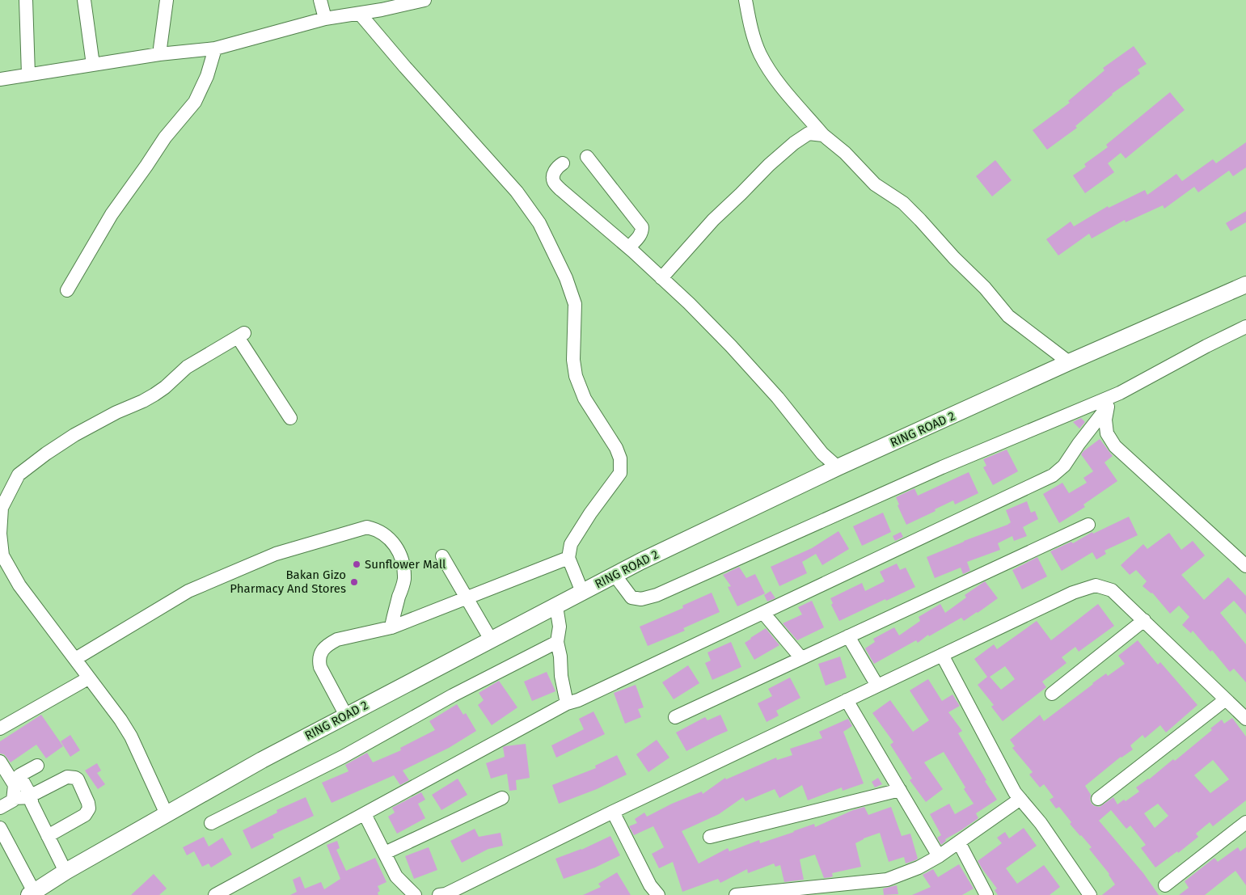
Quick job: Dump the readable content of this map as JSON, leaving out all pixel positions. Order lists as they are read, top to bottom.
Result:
{
  "streets": {
    "main road": ["RING ROAD 2"]
  },
  "places": ["Sunflower Mall", "Bakan Gizo Pharmacy And Stores"]
}
